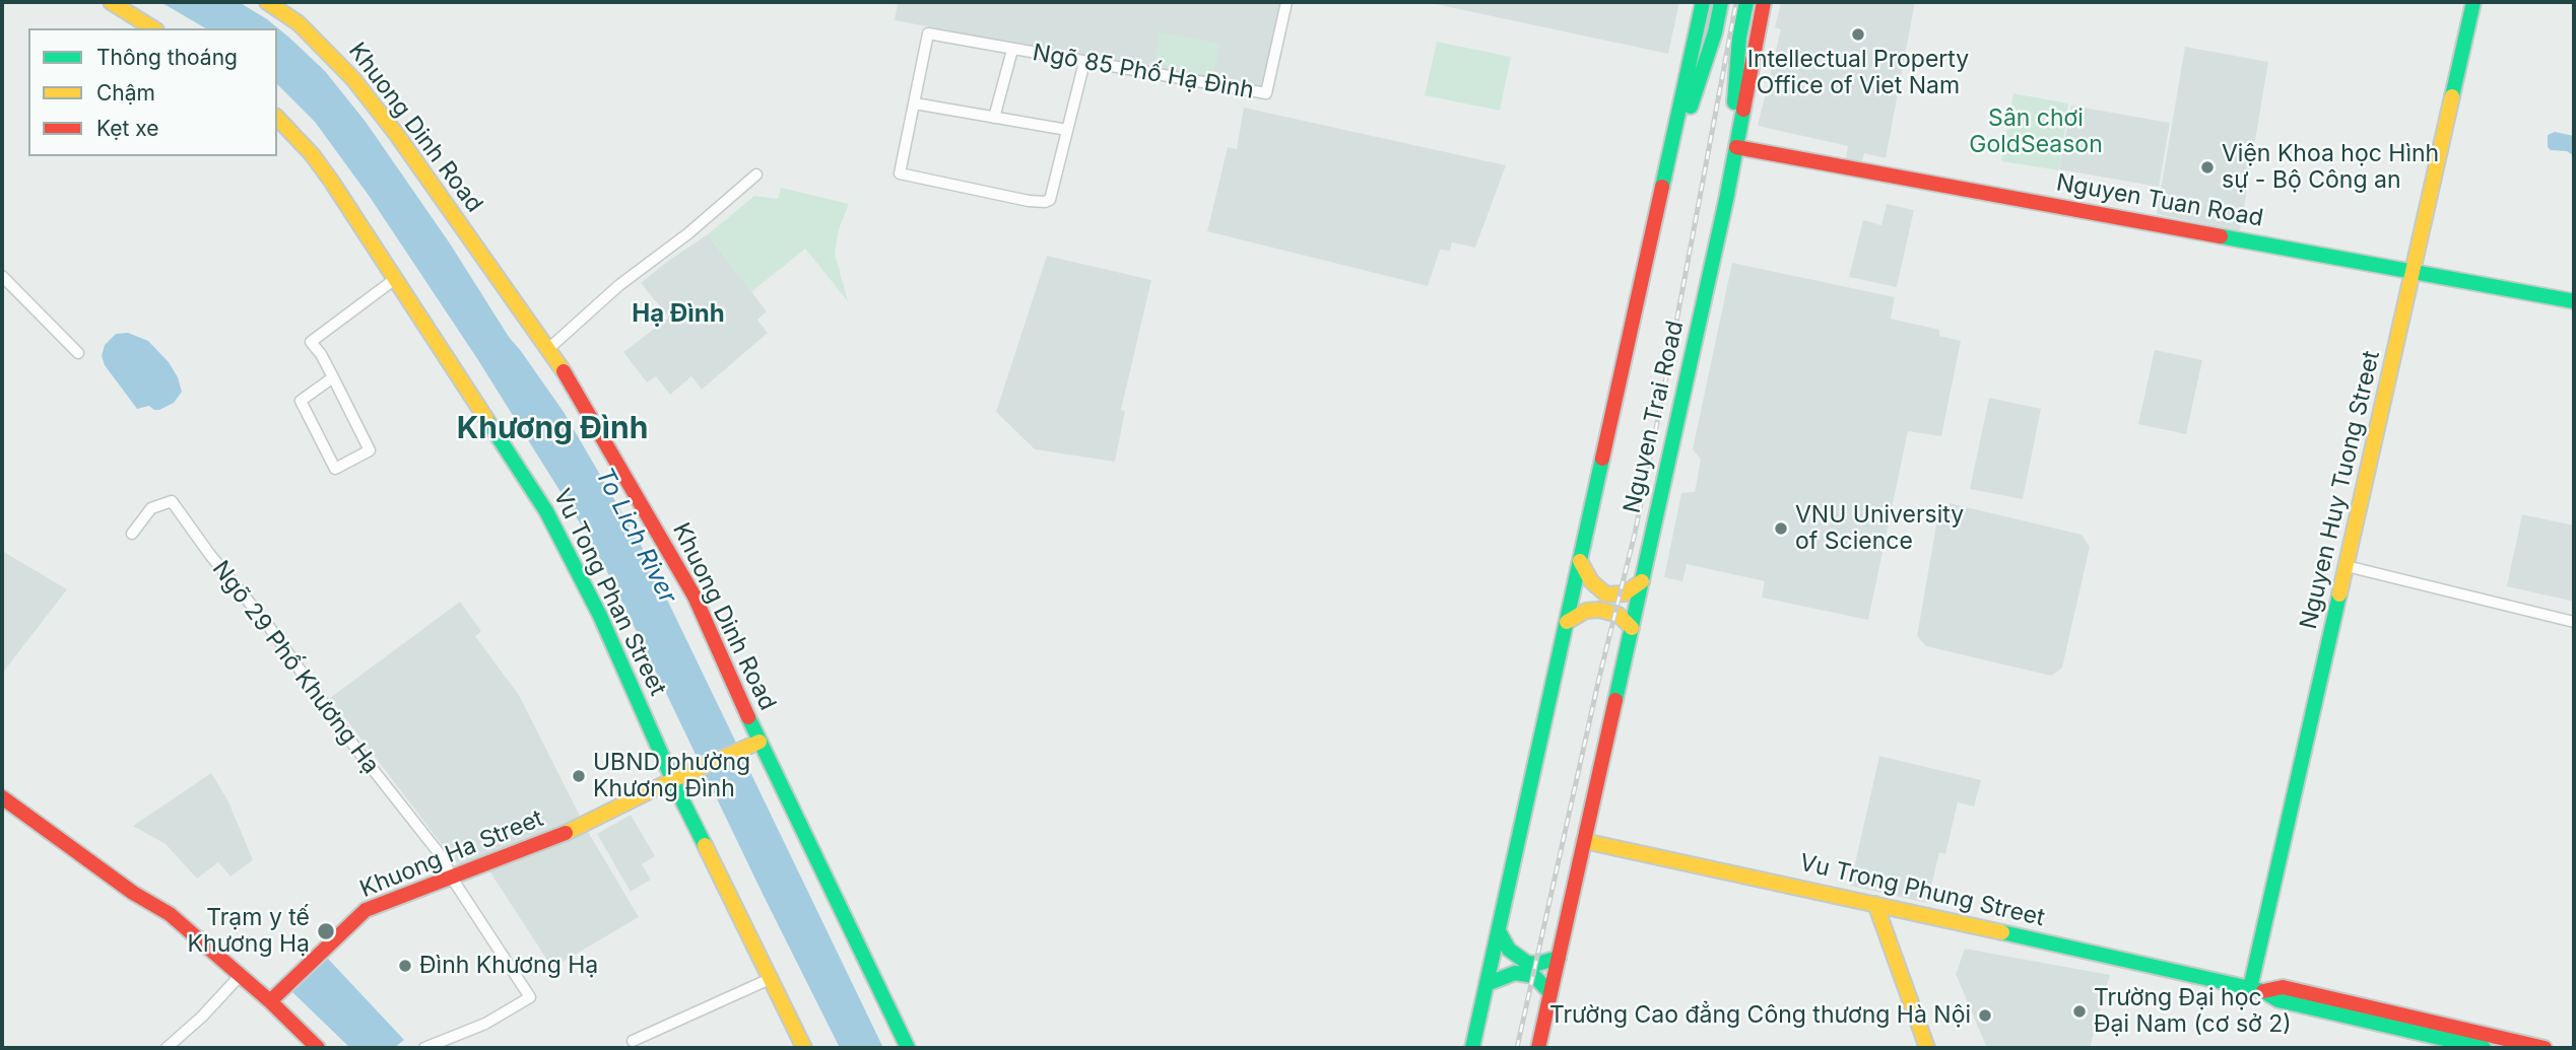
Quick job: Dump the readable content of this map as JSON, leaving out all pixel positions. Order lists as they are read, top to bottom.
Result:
{
  "streets": {
    "main road": [
      "Khuong Dinh Road",
      "Nguyen Tuan Road",
      "Nguyen Trai Road",
      "Nguyen Huy Tuong Street",
      "Vu Tong Phan Street",
      "Khuong Ha Street",
      "Vu Trong Phung Street"
    ],
    "street": ["Ngõ 85 Phố Hạ Đình", "Ngõ 29 Phố Khương Hạ"]
  },
  "crossings": [
    ["Khuong Dinh Road", "Khuong Ha Street"],
    ["Nguyen Tuan Road", "Nguyen Trai Road"],
    ["Nguyen Tuan Road", "Nguyen Huy Tuong Street"],
    ["Nguyen Trai Road", "Vu Trong Phung Street"],
    ["Nguyen Huy Tuong Street", "Vu Trong Phung Street"],
    ["Vu Tong Phan Street", "Khuong Ha Street"],
    ["Ngõ 29 Phố Khương Hạ", "Khuong Ha Street"]
  ],
  "districts": ["Hạ Đình", "Khương Đình"],
  "water": ["To Lich River"],
  "parks": ["Sân chơi GoldSeason"],
  "places": [
    "Intellectual Property Office of Viet Nam",
    "Viện Khoa học Hình sự - Bộ Công an",
    "VNU University of Science",
    "UBND phường Khương Đình",
    "Trạm y tế Khương Hạ",
    "Đình Khương Hạ",
    "Trường Đại học Đại Nam (cơ sở 2)",
    "Trường Cao đẳng Công thương Hà Nội"
  ],
  "legend": ["Thông thoáng", "Chậm", "Kẹt xe"]
}
